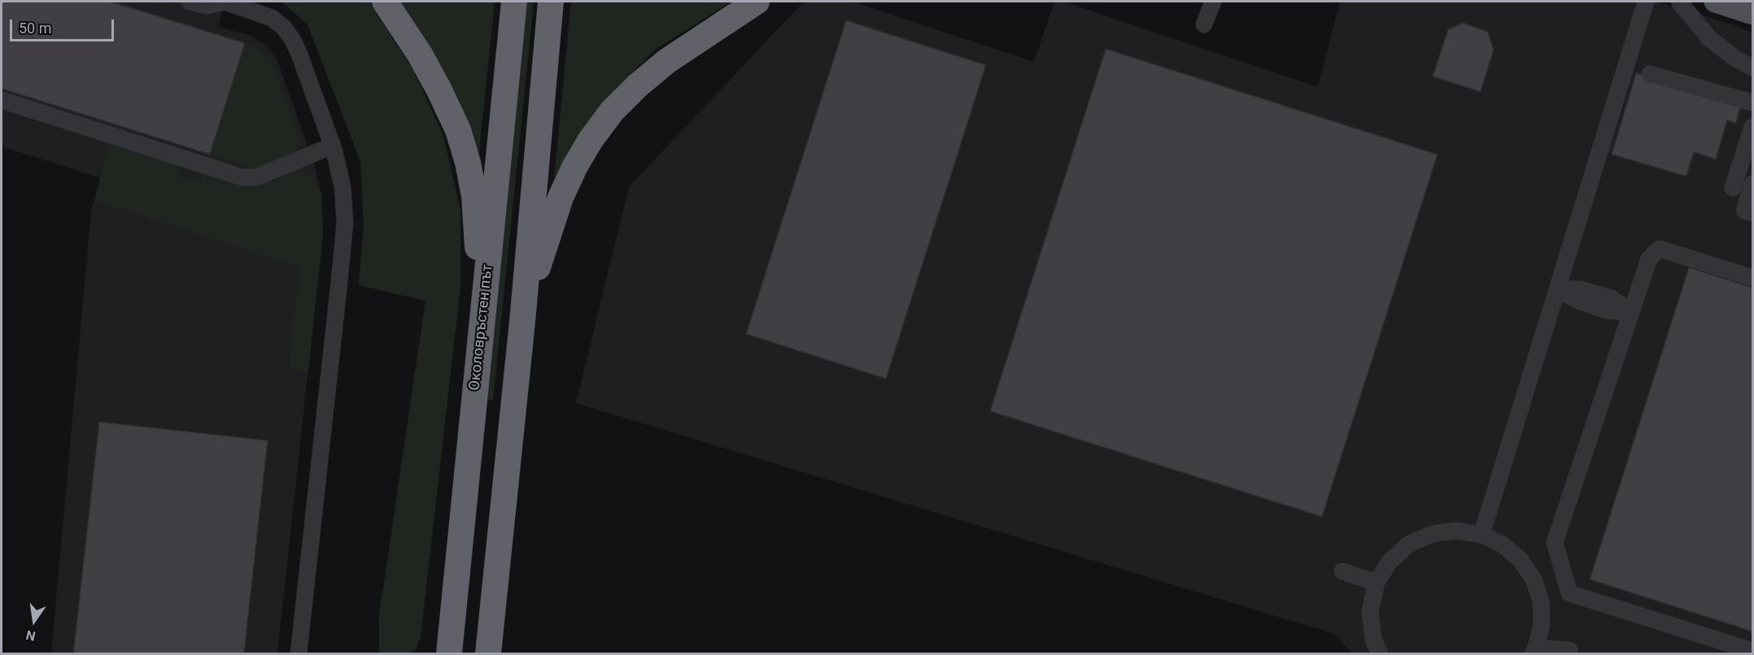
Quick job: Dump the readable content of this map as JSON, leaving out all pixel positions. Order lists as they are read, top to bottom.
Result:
{
  "streets": {
    "highway": ["Околовръстен път"]
  },
  "scale_bar": "50 m",
  "north": "bottom"
}
